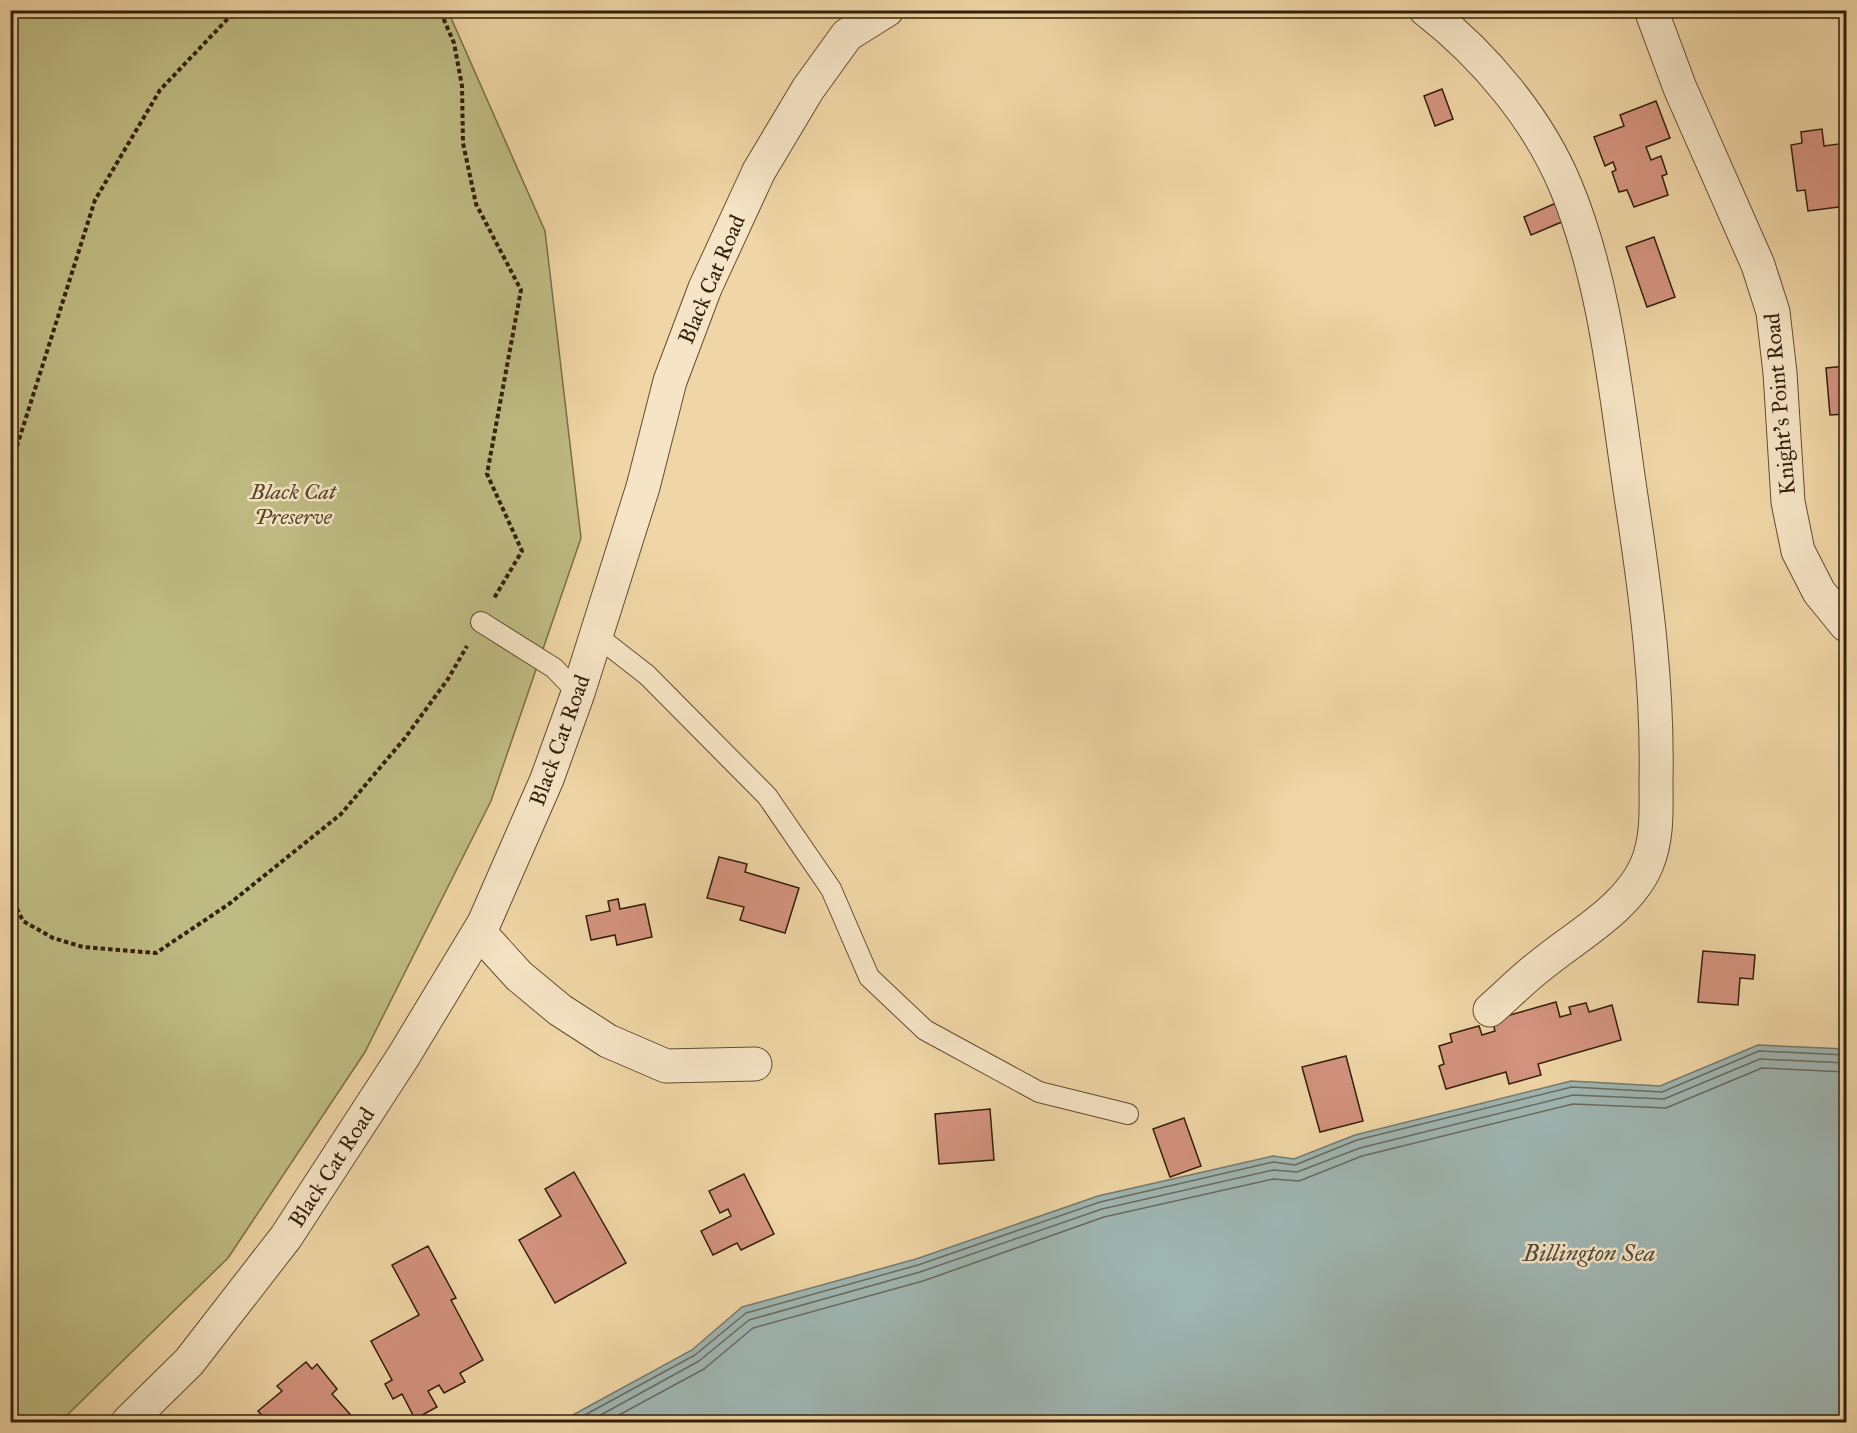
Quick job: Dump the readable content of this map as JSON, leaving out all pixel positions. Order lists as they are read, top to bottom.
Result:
{
  "streets": {
    "street": ["Black Cat Road", "Knight's Point Road"]
  },
  "water": ["Billington Sea"],
  "parks": ["Black Cat Preserve"]
}
